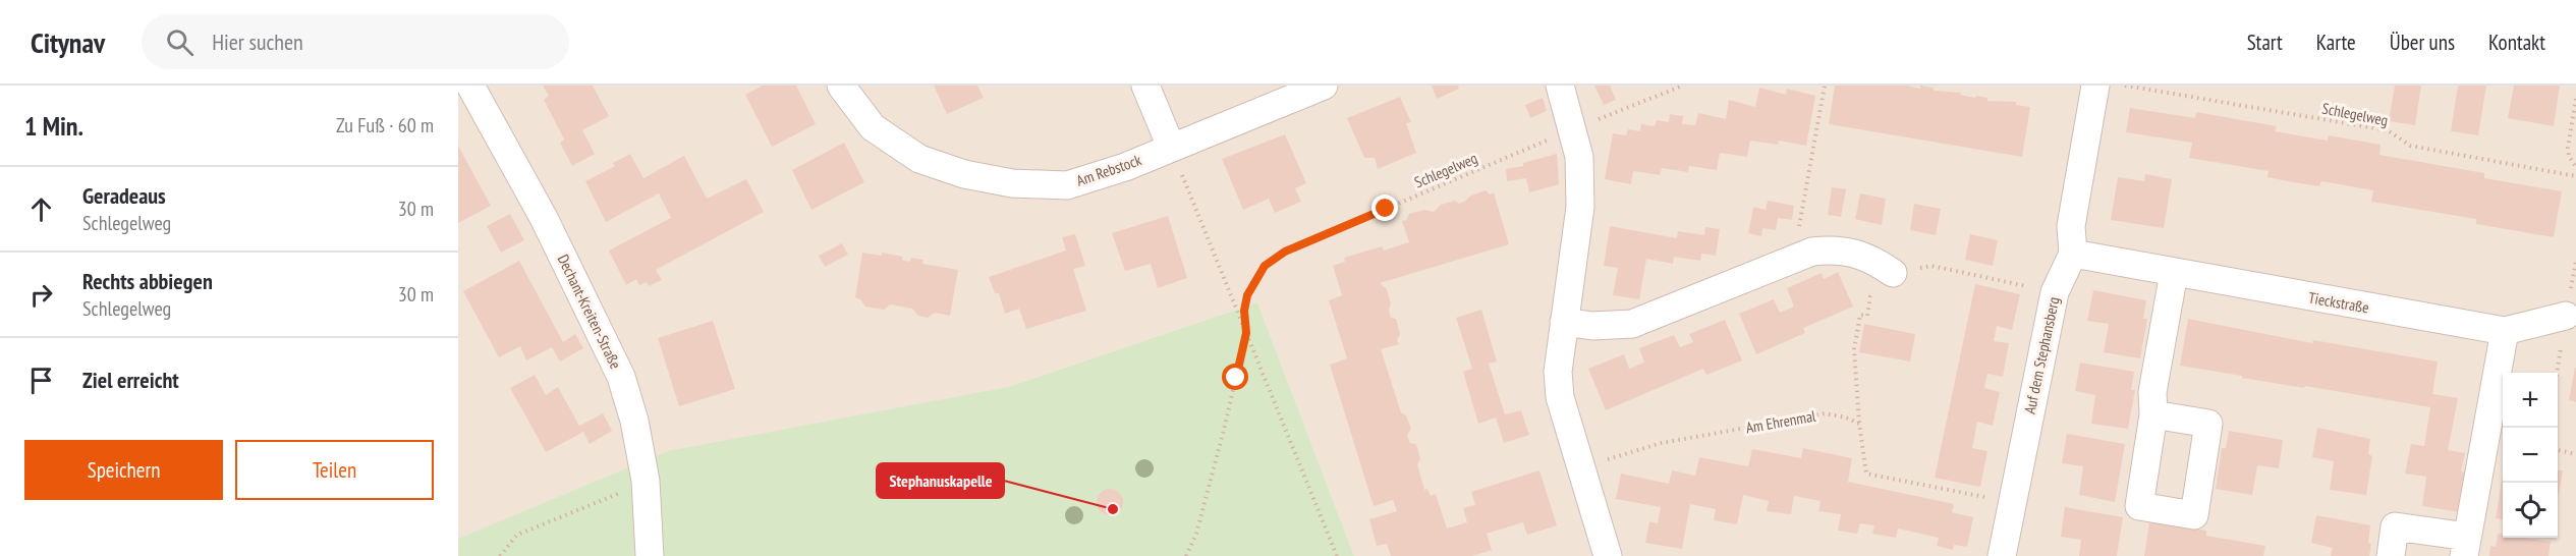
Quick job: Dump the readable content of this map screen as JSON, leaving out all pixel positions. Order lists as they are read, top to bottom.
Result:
{
  "streets": {
    "street": [
      "Am Rebstock",
      "Tieckstraße",
      "Dechant-Kreiten-Straße",
      "Auf dem Stephansberg"
    ],
    "path": ["Schlegelweg", "Am Ehrenmal"]
  },
  "crossings": [
    ["Tieckstraße", "Auf dem Stephansberg"]
  ],
  "places": ["Stephanuskapelle"],
  "page": {
    "header": "Citynav",
    "search": "Hier suchen",
    "nav": [
      "Start",
      "Karte",
      "Über uns",
      "Kontakt"
    ],
    "heading": ["1 Min.", "Zu Fuß · 60 m"],
    "list": [
      ["Geradeaus", "Schlegelweg", "30 m"],
      ["Rechts abbiegen", "Schlegelweg", "30 m"],
      "Ziel erreicht"
    ],
    "map_buttons": ["+", "−"],
    "buttons": ["Speichern", "Teilen"]
  }
}
